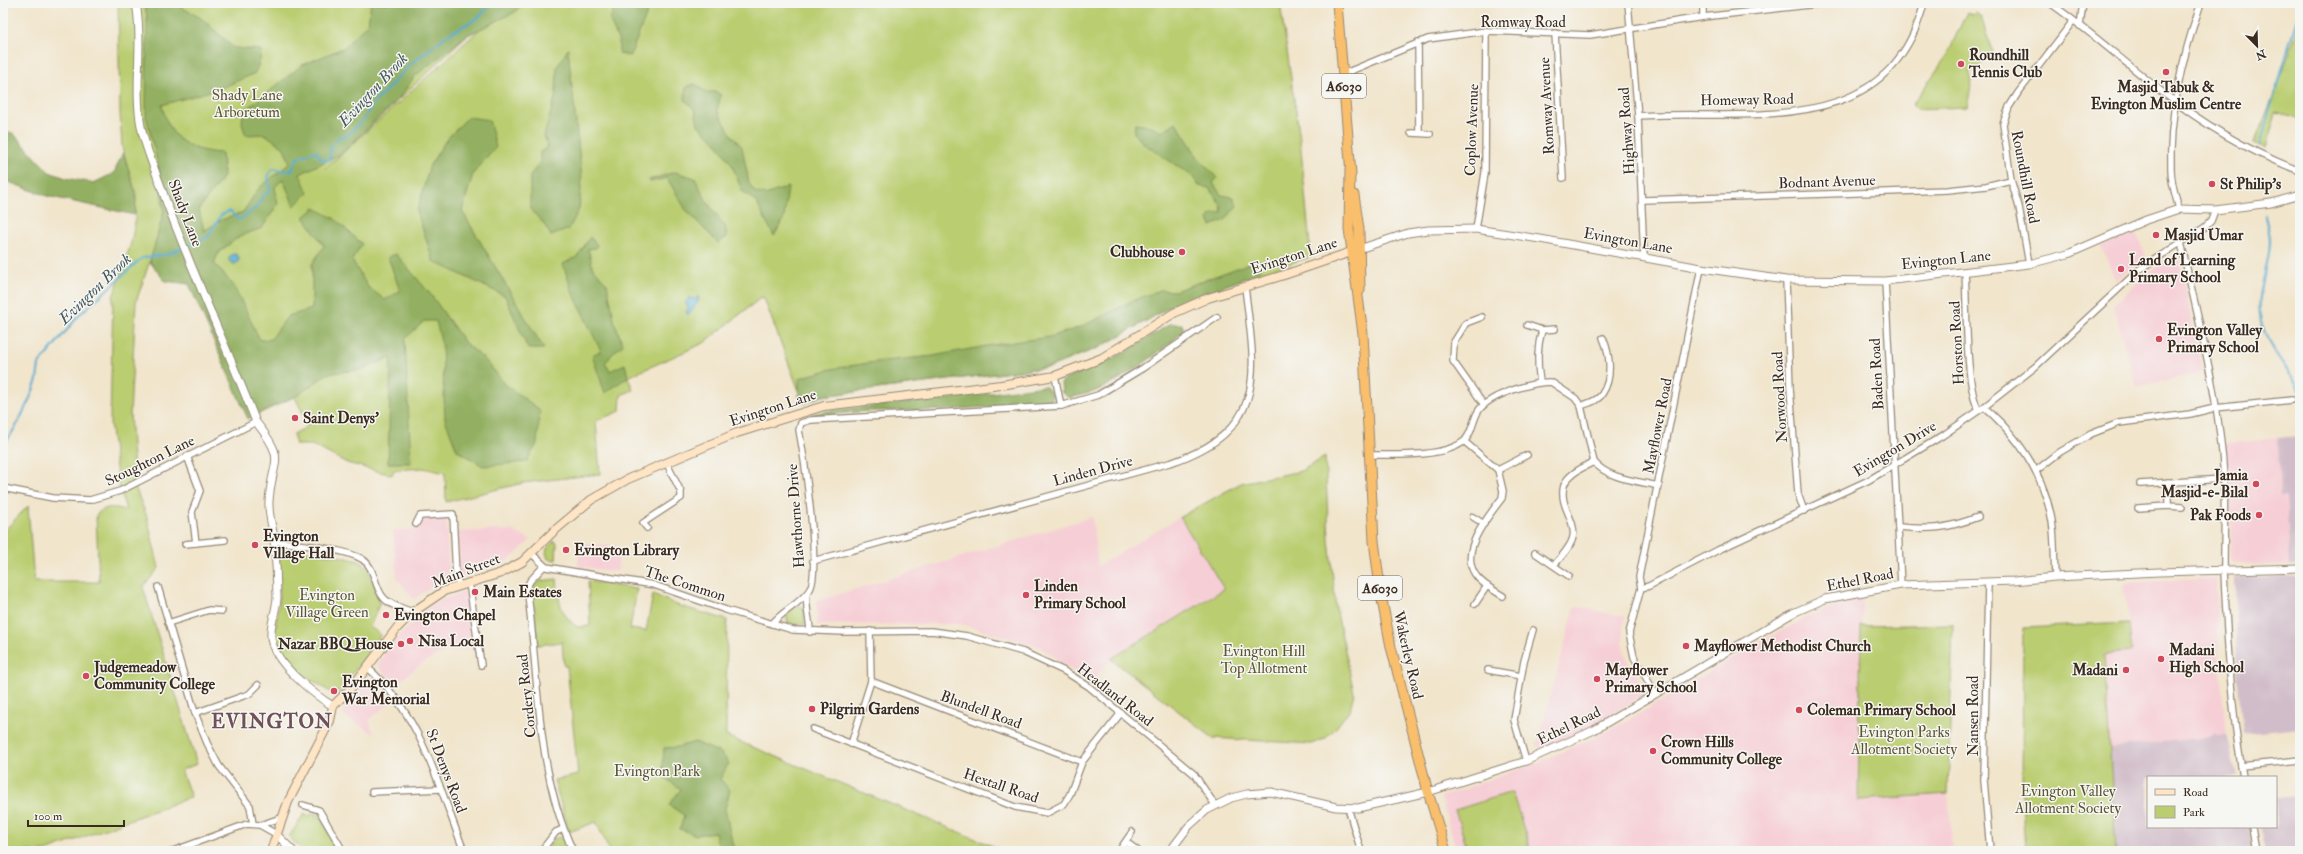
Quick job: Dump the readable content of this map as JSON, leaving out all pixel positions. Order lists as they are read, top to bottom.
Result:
{
  "streets": {
    "highway": ["A6030", "Wakerley Road"],
    "main road": ["Evington Lane", "Main Street"],
    "street": [
      "Romway Road",
      "Homeway Road",
      "Romway Avenue",
      "Coplow Avenue",
      "Highway Road",
      "Roundhill Road",
      "Bodnant Avenue",
      "Shady Lane",
      "Horston Road",
      "Baden Road",
      "Norwood Road",
      "Mayflower Road",
      "Evington Drive",
      "Stoughton Lane",
      "Linden Drive",
      "Hawthorne Drive",
      "Ethel Road",
      "The Common",
      "Headland Road",
      "Cordery Road",
      "Blundell Road",
      "Nansen Road",
      "St Denys Road",
      "Hextall Road"
    ]
  },
  "crossings": [
    ["Romway Road", "A6030"],
    ["Romway Road", "Romway Avenue"],
    ["Romway Road", "Coplow Avenue"],
    ["Romway Road", "Highway Road"],
    ["A6030", "Evington Lane"],
    ["A6030", "Wakerley Road"],
    ["Homeway Road", "Highway Road"],
    ["Coplow Avenue", "Evington Lane"],
    ["Highway Road", "Bodnant Avenue"],
    ["Highway Road", "Evington Lane"],
    ["Roundhill Road", "Bodnant Avenue"],
    ["Roundhill Road", "Evington Lane"],
    ["Shady Lane", "Stoughton Lane"],
    ["Shady Lane", "Main Street"],
    ["Evington Lane", "Horston Road"],
    ["Evington Lane", "Baden Road"],
    ["Evington Lane", "Norwood Road"],
    ["Evington Lane", "Mayflower Road"],
    ["Evington Lane", "Evington Drive"],
    ["Evington Lane", "Linden Drive"],
    ["Evington Lane", "Hawthorne Drive"],
    ["Evington Lane", "Main Street"],
    ["Evington Lane", "Wakerley Road"],
    ["Horston Road", "Evington Drive"],
    ["Baden Road", "Evington Drive"],
    ["Baden Road", "Ethel Road"],
    ["Norwood Road", "Evington Drive"],
    ["Mayflower Road", "Evington Drive"],
    ["Linden Drive", "Hawthorne Drive"],
    ["Hawthorne Drive", "The Common"],
    ["Hawthorne Drive", "Headland Road"],
    ["Main Street", "St Denys Road"],
    ["Ethel Road", "Wakerley Road"],
    ["Ethel Road", "Headland Road"],
    ["Ethel Road", "Nansen Road"],
    ["The Common", "Headland Road"],
    ["The Common", "Cordery Road"],
    ["Headland Road", "Hextall Road"],
    ["Blundell Road", "Hextall Road"]
  ],
  "districts": ["EVINGTON"],
  "water": ["Evington Brook"],
  "parks": [
    "Shady Lane Arboretum",
    "Evington Village Green",
    "Evington Hill Top Allotment",
    "Evington Parks Allotment Society",
    "Evington Park",
    "Evington Valley Allotment Society"
  ],
  "places": [
    "Roundhill Tennis Club",
    "Masjid Tabuk & Evington Muslim Centre",
    "St Philip's",
    "Masjid Umar",
    "Clubhouse",
    "Land of Learning Primary School",
    "Evington Valley Primary School",
    "Saint Denys'",
    "Jamia Masjid-e-Bilal",
    "Pak Foods",
    "Evington Village Hall",
    "Evington Library",
    "Main Estates",
    "Linden Primary School",
    "Evington Chapel",
    "Nisa Local",
    "Nazar BBQ House",
    "Mayflower Methodist Church",
    "Madani High School",
    "Madani",
    "Judgemeadow Community College",
    "Mayflower Primary School",
    "Evington War Memorial",
    "Pilgrim Gardens",
    "Coleman Primary School",
    "Crown Hills Community College"
  ],
  "legend": ["Road", "Park"],
  "scale_bar": "100 m",
  "north": "bottom right"
}
